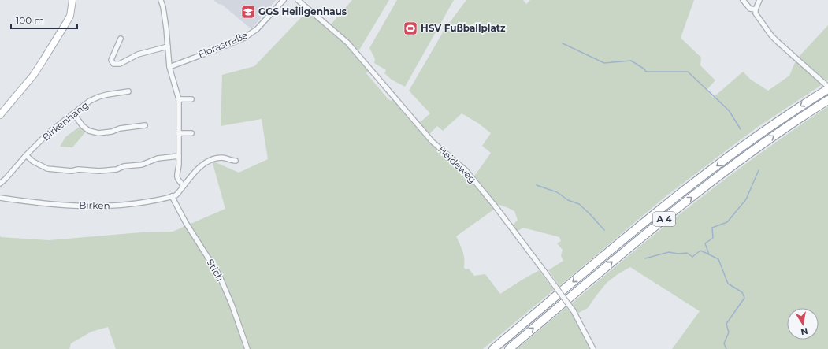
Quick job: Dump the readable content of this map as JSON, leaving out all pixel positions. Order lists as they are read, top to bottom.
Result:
{
  "streets": {
    "highway": ["A 4"],
    "street": [
      "Florastraße",
      "Birkenhang",
      "Heideweg",
      "Birken",
      "Stich"
    ]
  },
  "crossings": [
    ["Birken", "Stich"]
  ],
  "places": {
    "school or university": ["GGS Heiligenhaus"],
    "sports": ["HSV Fußballplatz"]
  },
  "scale_bar": "100 m",
  "north": "bottom"
}
